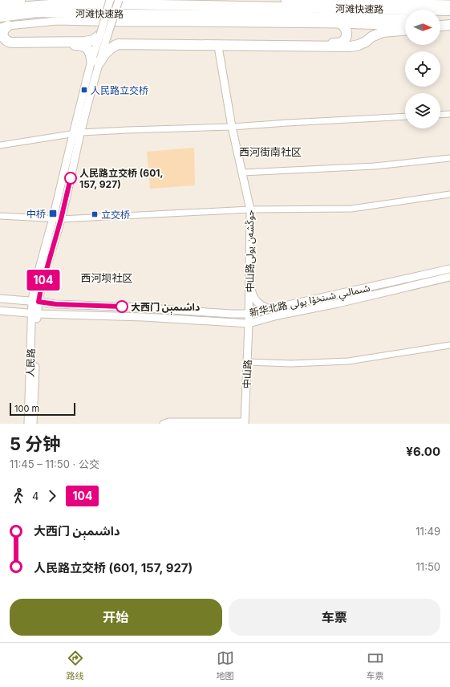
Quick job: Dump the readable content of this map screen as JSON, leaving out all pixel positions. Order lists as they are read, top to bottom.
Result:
{
  "streets": {
    "highway": ["河滩快速路"],
    "main road": [
      "中山路جوڭشەن يولى",
      "新华北路 شىمالىي شىنخۇا يولى",
      "人民路",
      "中山路"
    ]
  },
  "crossings": [
    ["中山路جوڭشەن يولى", "新华北路 شىمالىي شىنخۇا يولى"],
    ["中山路جوڭشەن يولى", "中山路"],
    ["新华北路 شىمالىي شىنخۇا يولى", "人民路"],
    ["新华北路 شىمالىي شىنخۇا يولى", "中山路"]
  ],
  "districts": ["西河街南社区", "西河坝社区"],
  "places": {
    "transit": ["人民路立交桥", "中桥", "立交桥"],
    "other": ["人民路立交桥 (601, 157, 927)", "大西门 داشىمېن"]
  },
  "lines": ["bus line 104"],
  "scale_bar": "100 m",
  "north": "right",
  "page": {
    "on_map": "104",
    "scale": "100 m",
    "heading": ["5 分钟", "11:45 – 11:50 · 公交", "¥6.00"],
    "legs": ["4", "104"],
    "list": [
      {
        "name": "大西门 داشىمېن",
        "value": "11:49"
      },
      {
        "name": "人民路立交桥 (601, 157, 927)",
        "value": "11:50"
      }
    ],
    "buttons": ["开始", "车票"],
    "tabs": ["路线", "地图", "车票"]
  }
}
